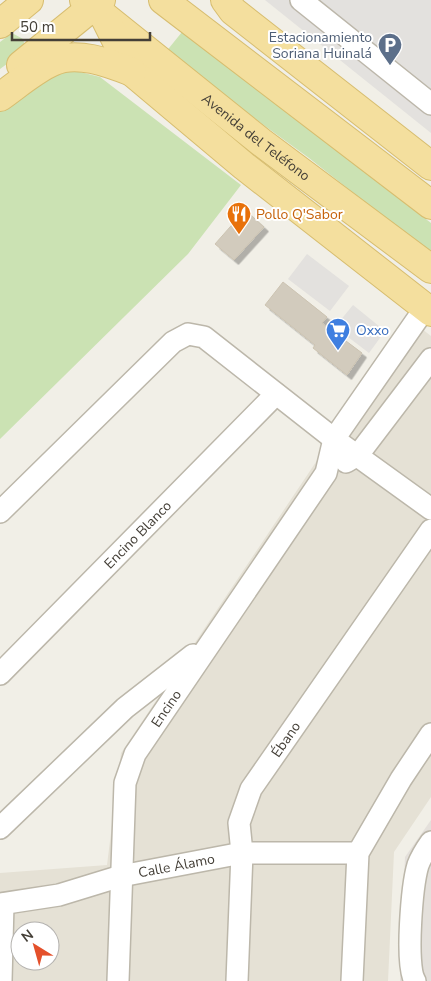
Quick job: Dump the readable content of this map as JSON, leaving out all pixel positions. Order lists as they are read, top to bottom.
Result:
{
  "streets": {
    "main road": ["Avenida del Teléfono"],
    "street": [
      "Encino Blanco",
      "Encino",
      "Ébano",
      "Calle Álamo"
    ]
  },
  "crossings": [
    ["Encino", "Calle Álamo"],
    ["Ébano", "Calle Álamo"]
  ],
  "places": {
    "parking": ["Estacionamiento Soriana Huinalá"],
    "restaurant": ["Pollo Q'Sabor"],
    "supermarket": ["Oxxo"]
  },
  "scale_bar": "50 m",
  "north": "top left"
}
